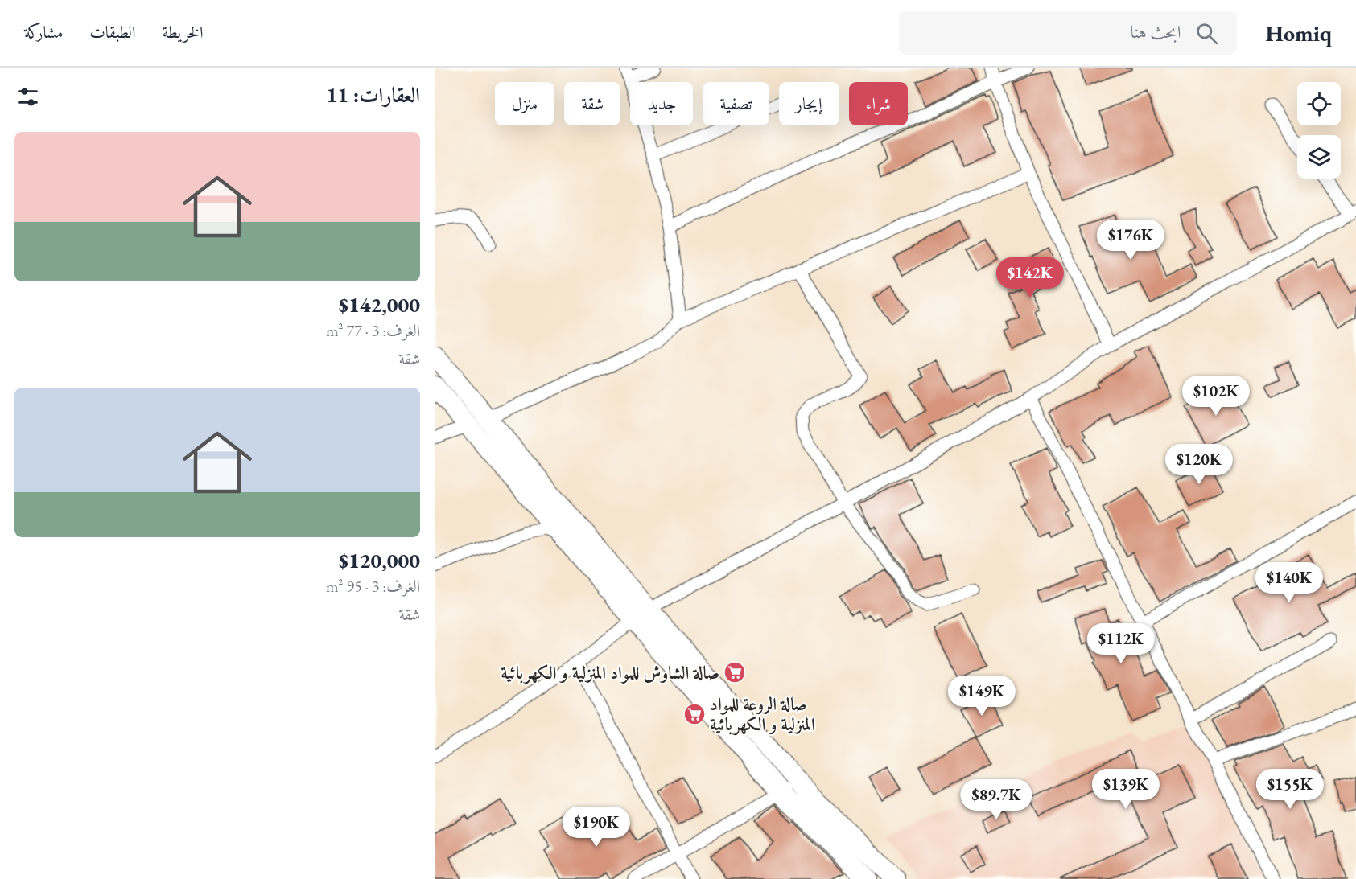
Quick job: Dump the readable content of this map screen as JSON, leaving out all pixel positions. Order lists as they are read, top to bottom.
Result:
{
  "places": {
    "supermarket": ["صالة الشاوش للمواد المنزلية و الكهربائية", "صالة الروعة للمواد المنزلية و الكهربائية"]
  },
  "page": {
    "header": "Homiq",
    "search": "ابحث هنا",
    "nav": ["الخريطة", "الطبقات", "مشاركة"],
    "heading": "العقارات: 11",
    "chip": [
      "شراء",
      "إيجار",
      "تصفية",
      "جديد",
      "شقة",
      "منزل"
    ],
    "list": [
      {
        "name": "$142,000",
        "note": "الغرف: 3 · 77 m² · شقة"
      },
      {
        "name": "$120,000",
        "note": "الغرف: 3 · 95 m² · شقة"
      }
    ],
    "price": [
      "$176K",
      "$142K",
      "$102K",
      "$120K",
      "$140K",
      "$112K",
      "$149K",
      "$139K",
      "$155K",
      "$89.7K",
      "$190K"
    ]
  }
}
